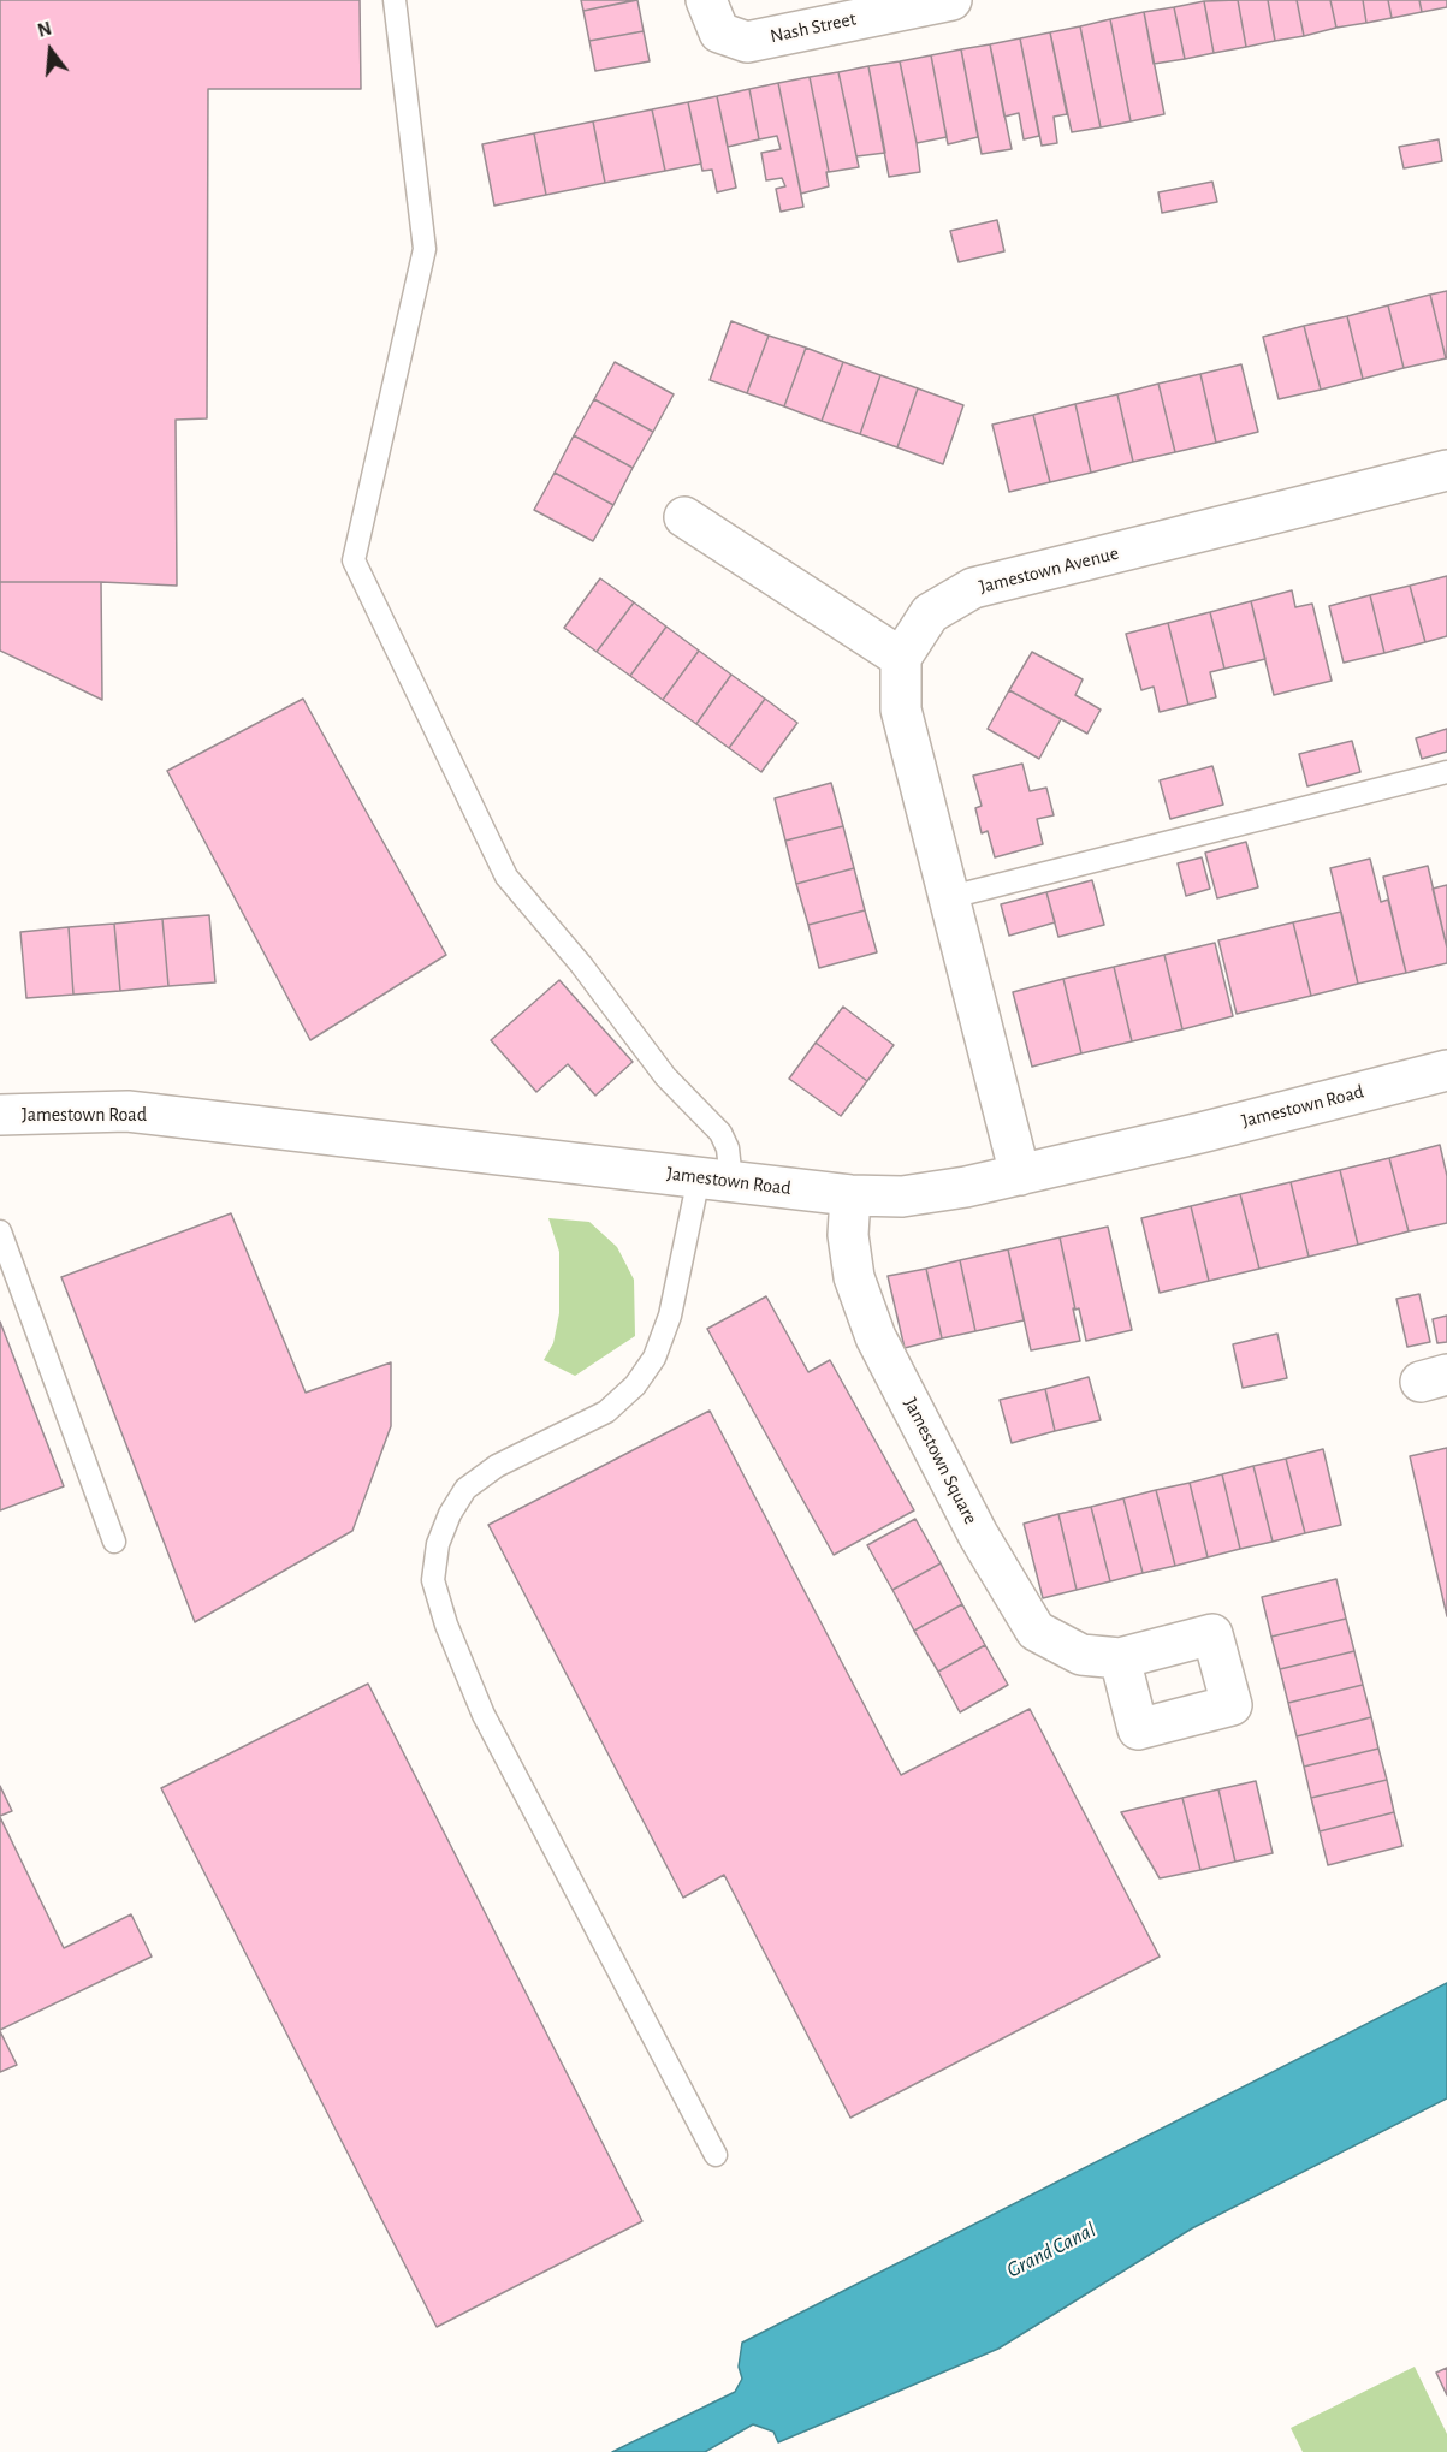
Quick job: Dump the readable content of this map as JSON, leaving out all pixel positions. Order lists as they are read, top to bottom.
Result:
{
  "streets": {
    "street": [
      "Nash Street",
      "Jamestown Avenue",
      "Jamestown Road",
      "Jamestown Square"
    ]
  },
  "crossings": [
    ["Jamestown Road", "Jamestown Square"]
  ],
  "water": ["Grand Canal"],
  "north": "top"
}
